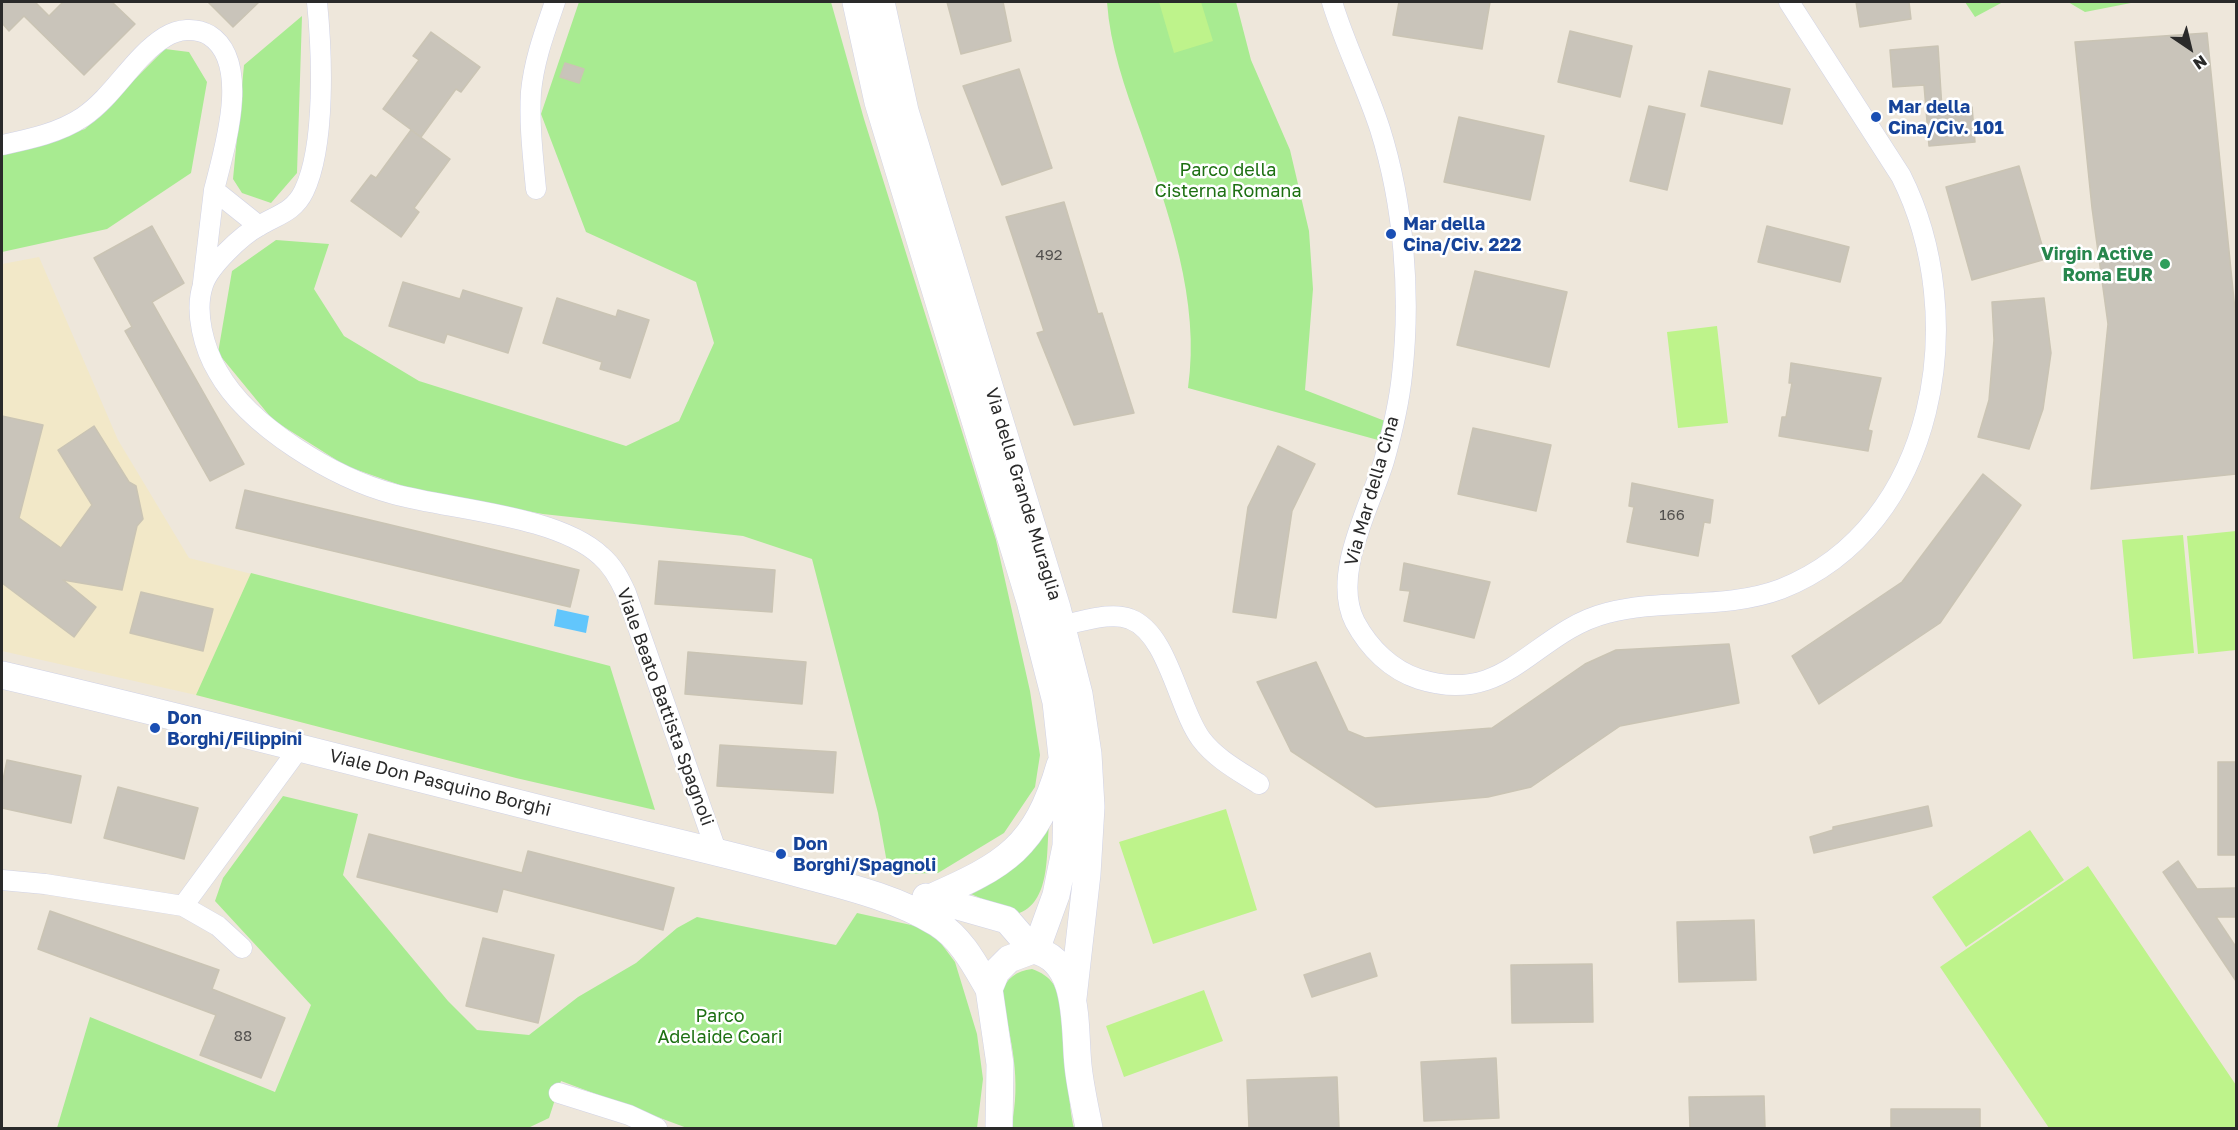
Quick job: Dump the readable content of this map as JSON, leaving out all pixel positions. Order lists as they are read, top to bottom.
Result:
{
  "streets": {
    "street": [
      "Via Mar della Cina",
      "Via della Grande Muraglia",
      "Viale Beato Battista Spagnoli",
      "Viale Don Pasquino Borghi"
    ]
  },
  "crossings": [
    ["Via della Grande Muraglia", "Viale Don Pasquino Borghi"],
    ["Viale Beato Battista Spagnoli", "Viale Don Pasquino Borghi"]
  ],
  "parks": ["Parco della Cisterna Romana", "Parco Adelaide Coari"],
  "places": [
    "Mar della Cina/Civ. 101",
    "Mar della Cina/Civ. 222",
    "Virgin Active Roma EUR",
    "Don Borghi/Filippini",
    "Don Borghi/Spagnoli"
  ],
  "house_numbers": ["492", "166", "88"],
  "north": "bottom right"
}
